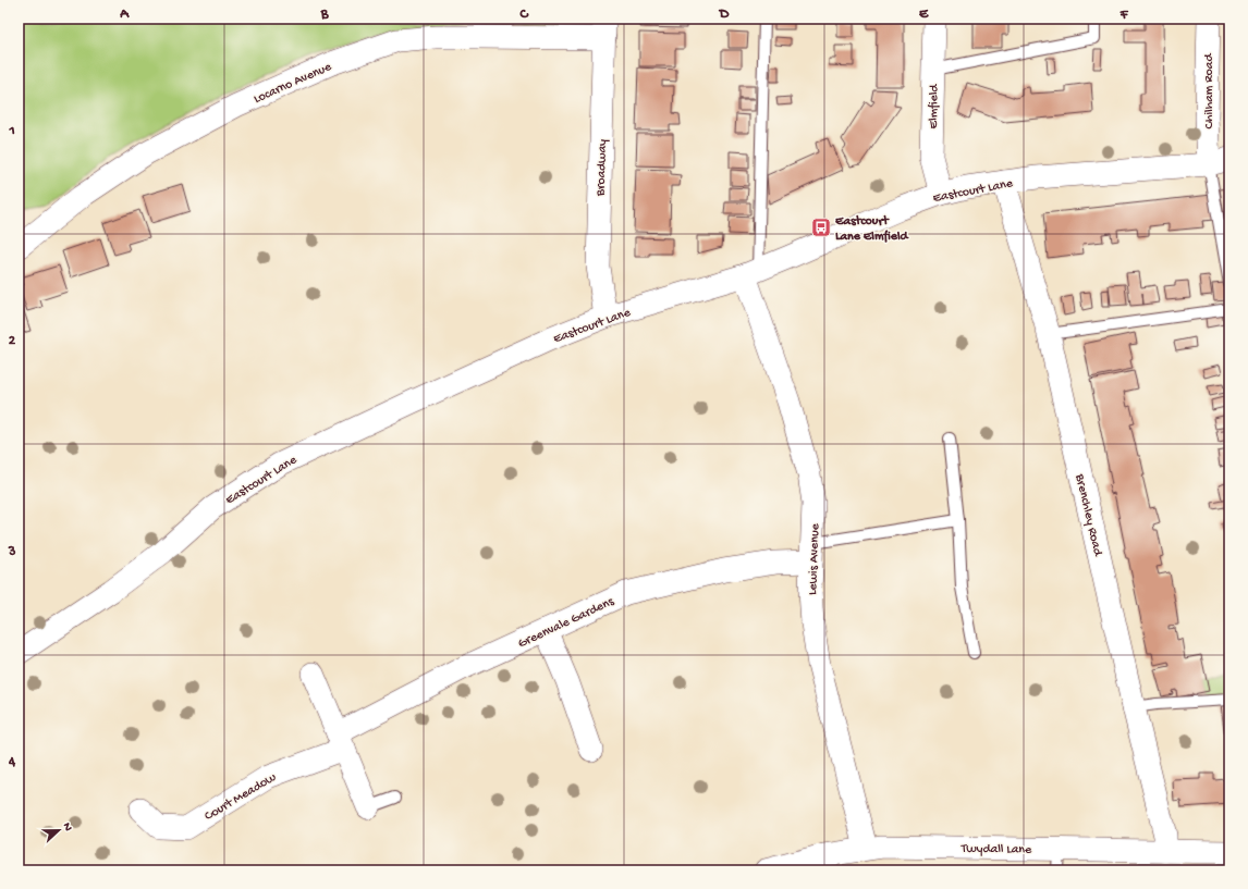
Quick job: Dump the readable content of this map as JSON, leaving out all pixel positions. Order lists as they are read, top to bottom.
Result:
{
  "streets": {
    "street": [
      "Locarno Avenue",
      "Chilham Road",
      "Elmfield",
      "Broadway",
      "Eastcourt Lane",
      "Brenchley Road",
      "Lewis Avenue",
      "Greenvale Gardens",
      "Court Meadow",
      "Twydall Lane"
    ]
  },
  "crossings": [
    ["Locarno Avenue", "Broadway"],
    ["Chilham Road", "Eastcourt Lane"],
    ["Elmfield", "Eastcourt Lane"],
    ["Broadway", "Eastcourt Lane"],
    ["Eastcourt Lane", "Brenchley Road"],
    ["Eastcourt Lane", "Lewis Avenue"],
    ["Brenchley Road", "Twydall Lane"],
    ["Lewis Avenue", "Greenvale Gardens"],
    ["Lewis Avenue", "Twydall Lane"],
    ["Greenvale Gardens", "Court Meadow"]
  ],
  "places": {
    "bus stop": ["Eastcourt Lane Elmfield"]
  },
  "north": "right",
  "grid": {
    "columns": [
      "A",
      "B",
      "C",
      "D",
      "E",
      "F"
    ],
    "rows": [
      "1",
      "2",
      "3",
      "4"
    ]
  }
}
